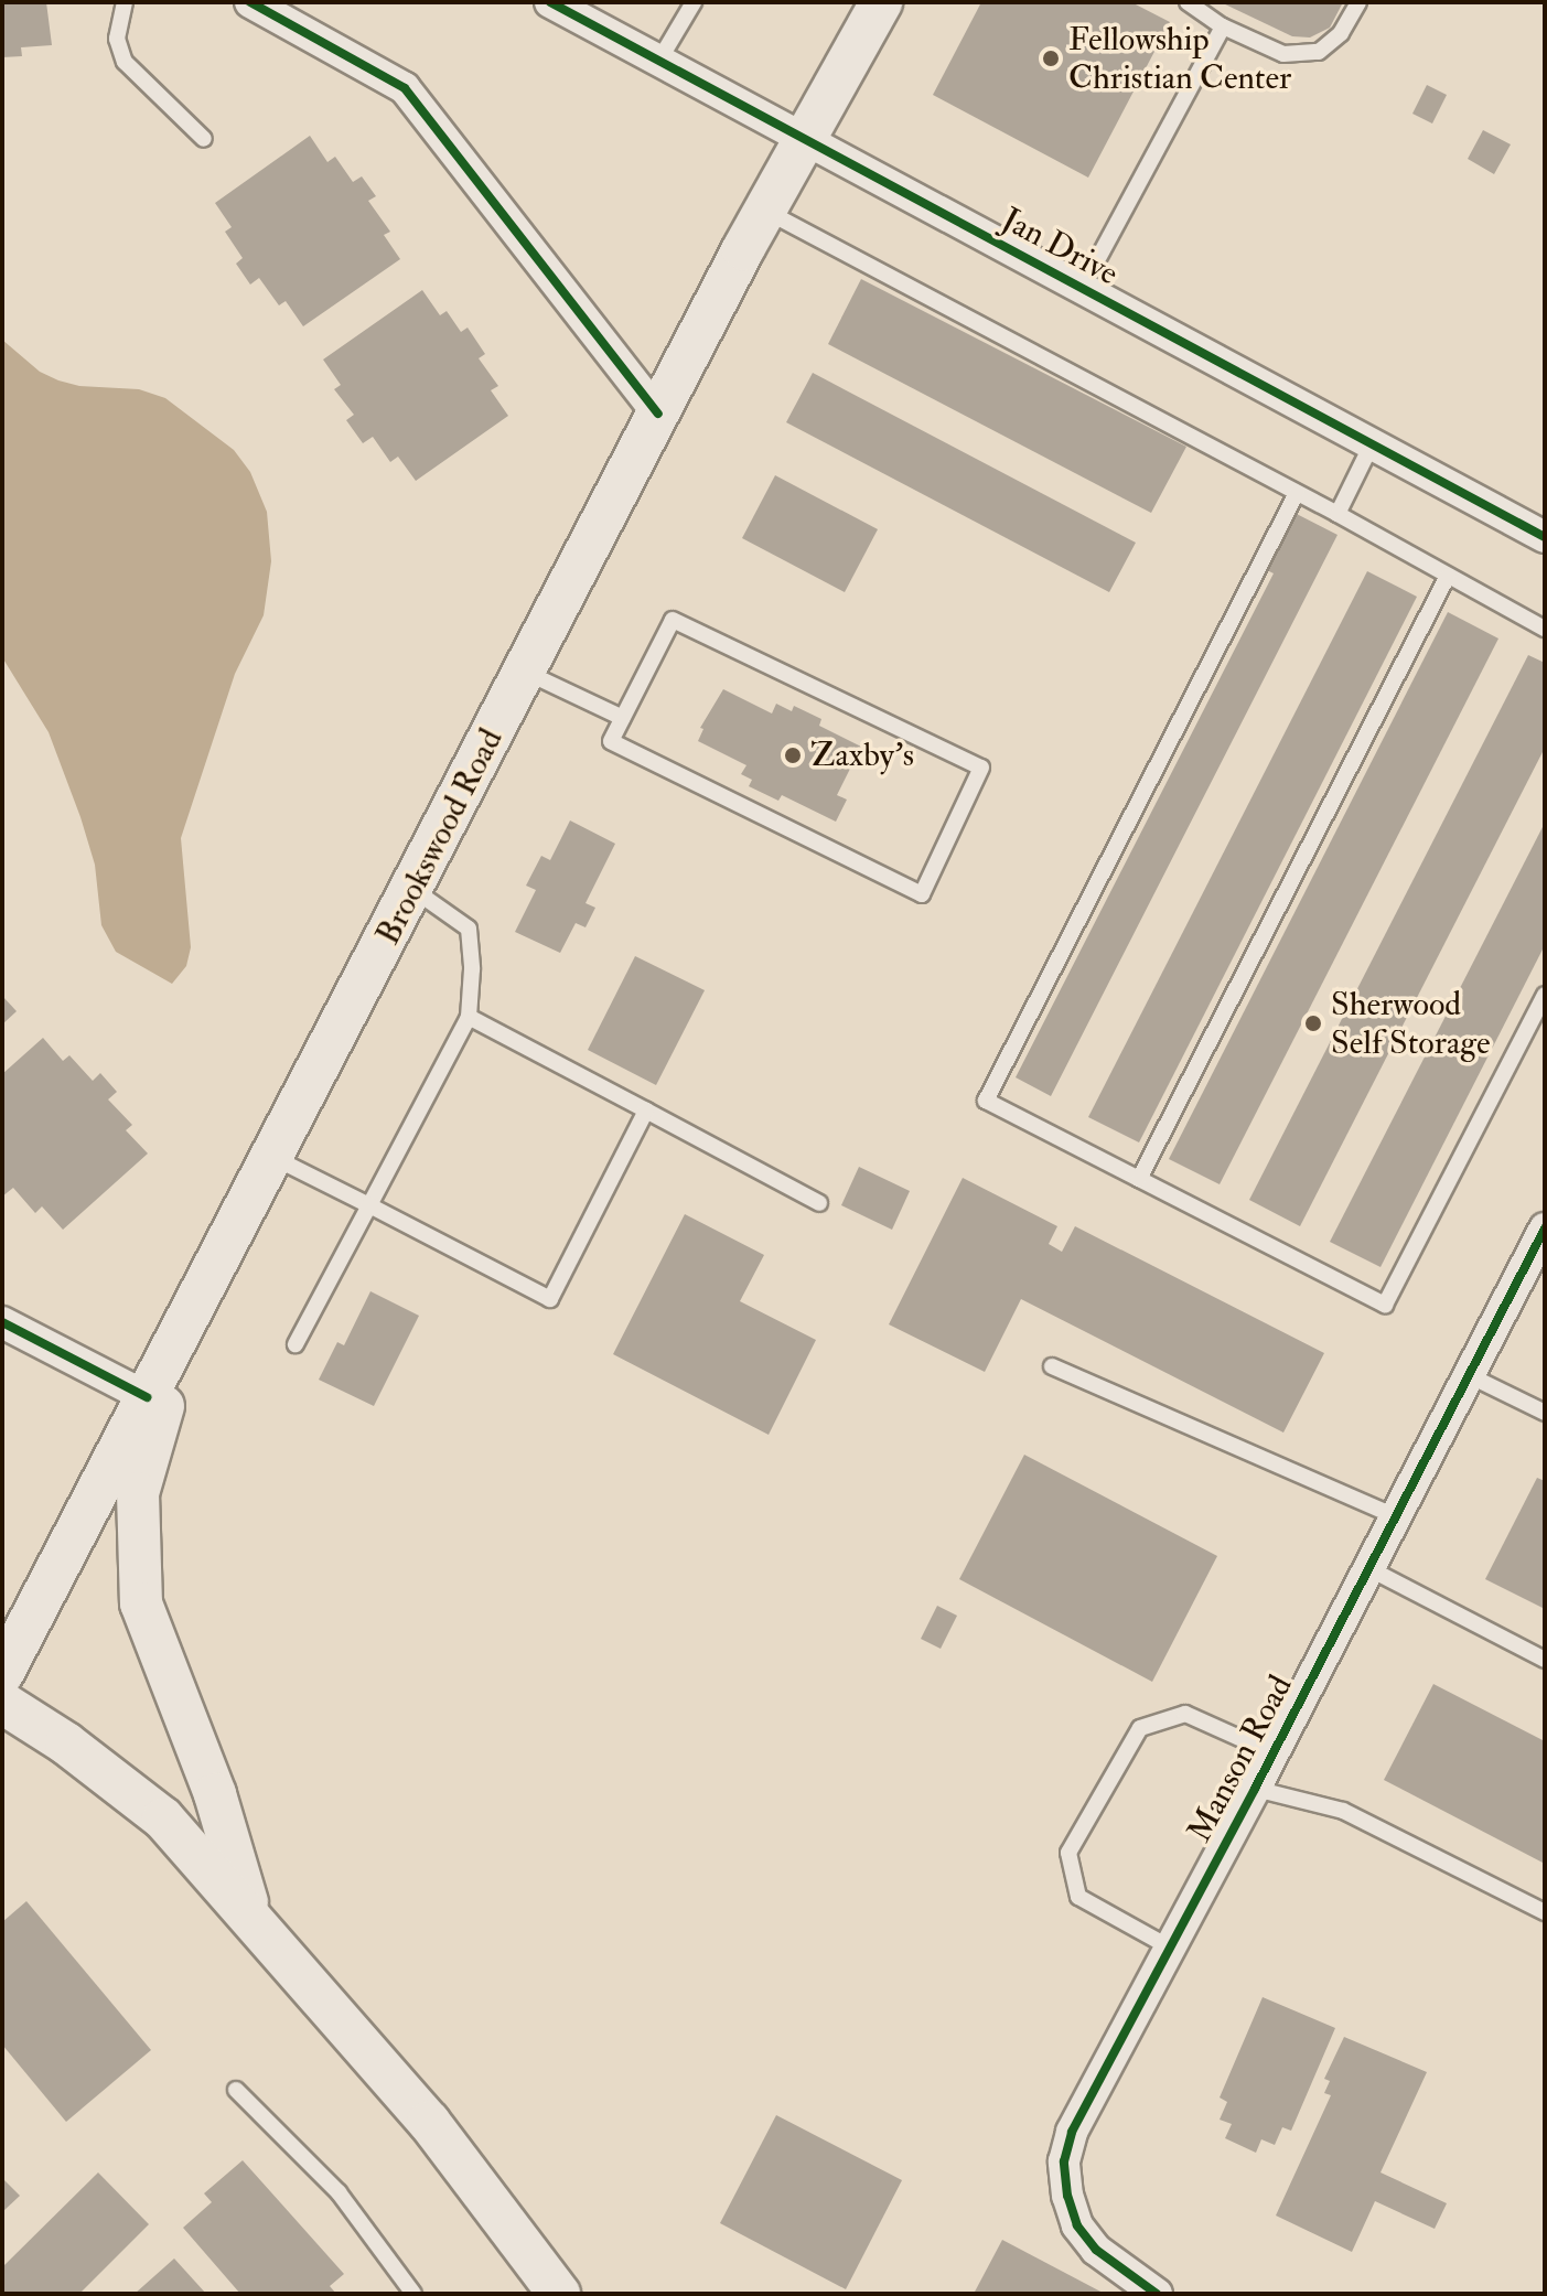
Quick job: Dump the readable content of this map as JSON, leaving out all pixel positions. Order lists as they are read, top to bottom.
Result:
{
  "streets": {
    "main road": ["Brookswood Road"],
    "street": ["Jan Drive", "Manson Road"]
  },
  "crossings": [
    ["Jan Drive", "Brookswood Road"]
  ],
  "places": ["Fellowship Christian Center", "Zaxby's", "Sherwood Self Storage"]
}
